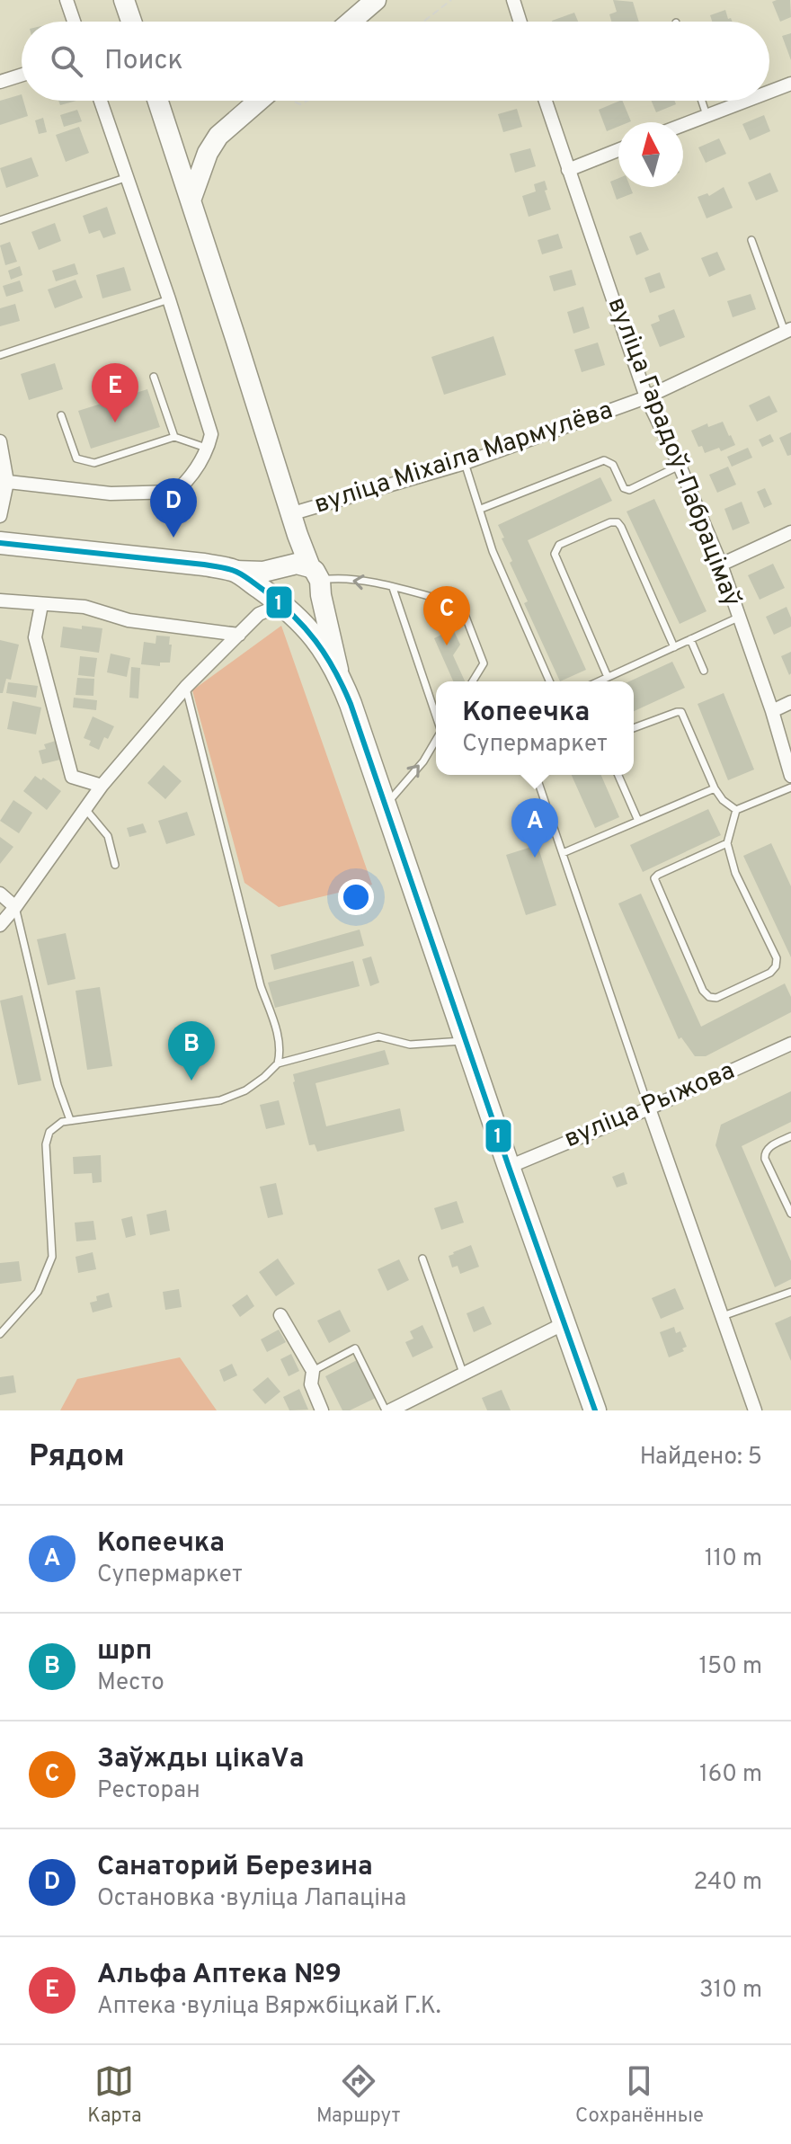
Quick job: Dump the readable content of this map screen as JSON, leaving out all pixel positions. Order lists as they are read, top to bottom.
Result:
{
  "streets": {
    "street": ["вуліца Гарадоў-Пабрацімаў", "вуліца Міхаіла Мармулёва", "вуліца Рыжова"]
  },
  "crossings": [
    ["вуліца Гарадоў-Пабрацімаў", "вуліца Міхаіла Мармулёва"]
  ],
  "lines": ["transit line 1"],
  "north": "top",
  "page": {
    "search": "Поиск",
    "pins": [
      "E",
      "D",
      "C",
      "A",
      "B"
    ],
    "popup": ["Копеечка", "Супермаркет"],
    "heading": ["Рядом", "Найдено: 5"],
    "list": [
      {
        "mark": "A",
        "name": "Копеечка",
        "note": "Супермаркет",
        "value": "110 m"
      },
      {
        "mark": "B",
        "name": "шрп",
        "note": "Место",
        "value": "150 m"
      },
      {
        "mark": "C",
        "name": "Заўжды цікаVа",
        "note": "Ресторан",
        "value": "160 m"
      },
      {
        "mark": "D",
        "name": "Санаторий Березина",
        "note": "Остановка · вуліца Лапаціна",
        "value": "240 m"
      },
      {
        "mark": "E",
        "name": "Альфа Аптека №9",
        "note": "Аптека · вуліца Вяржбіцкай Г.К.",
        "value": "310 m"
      }
    ],
    "nav": ["Карта", "Маршрут", "Сохранённые"]
  }
}
